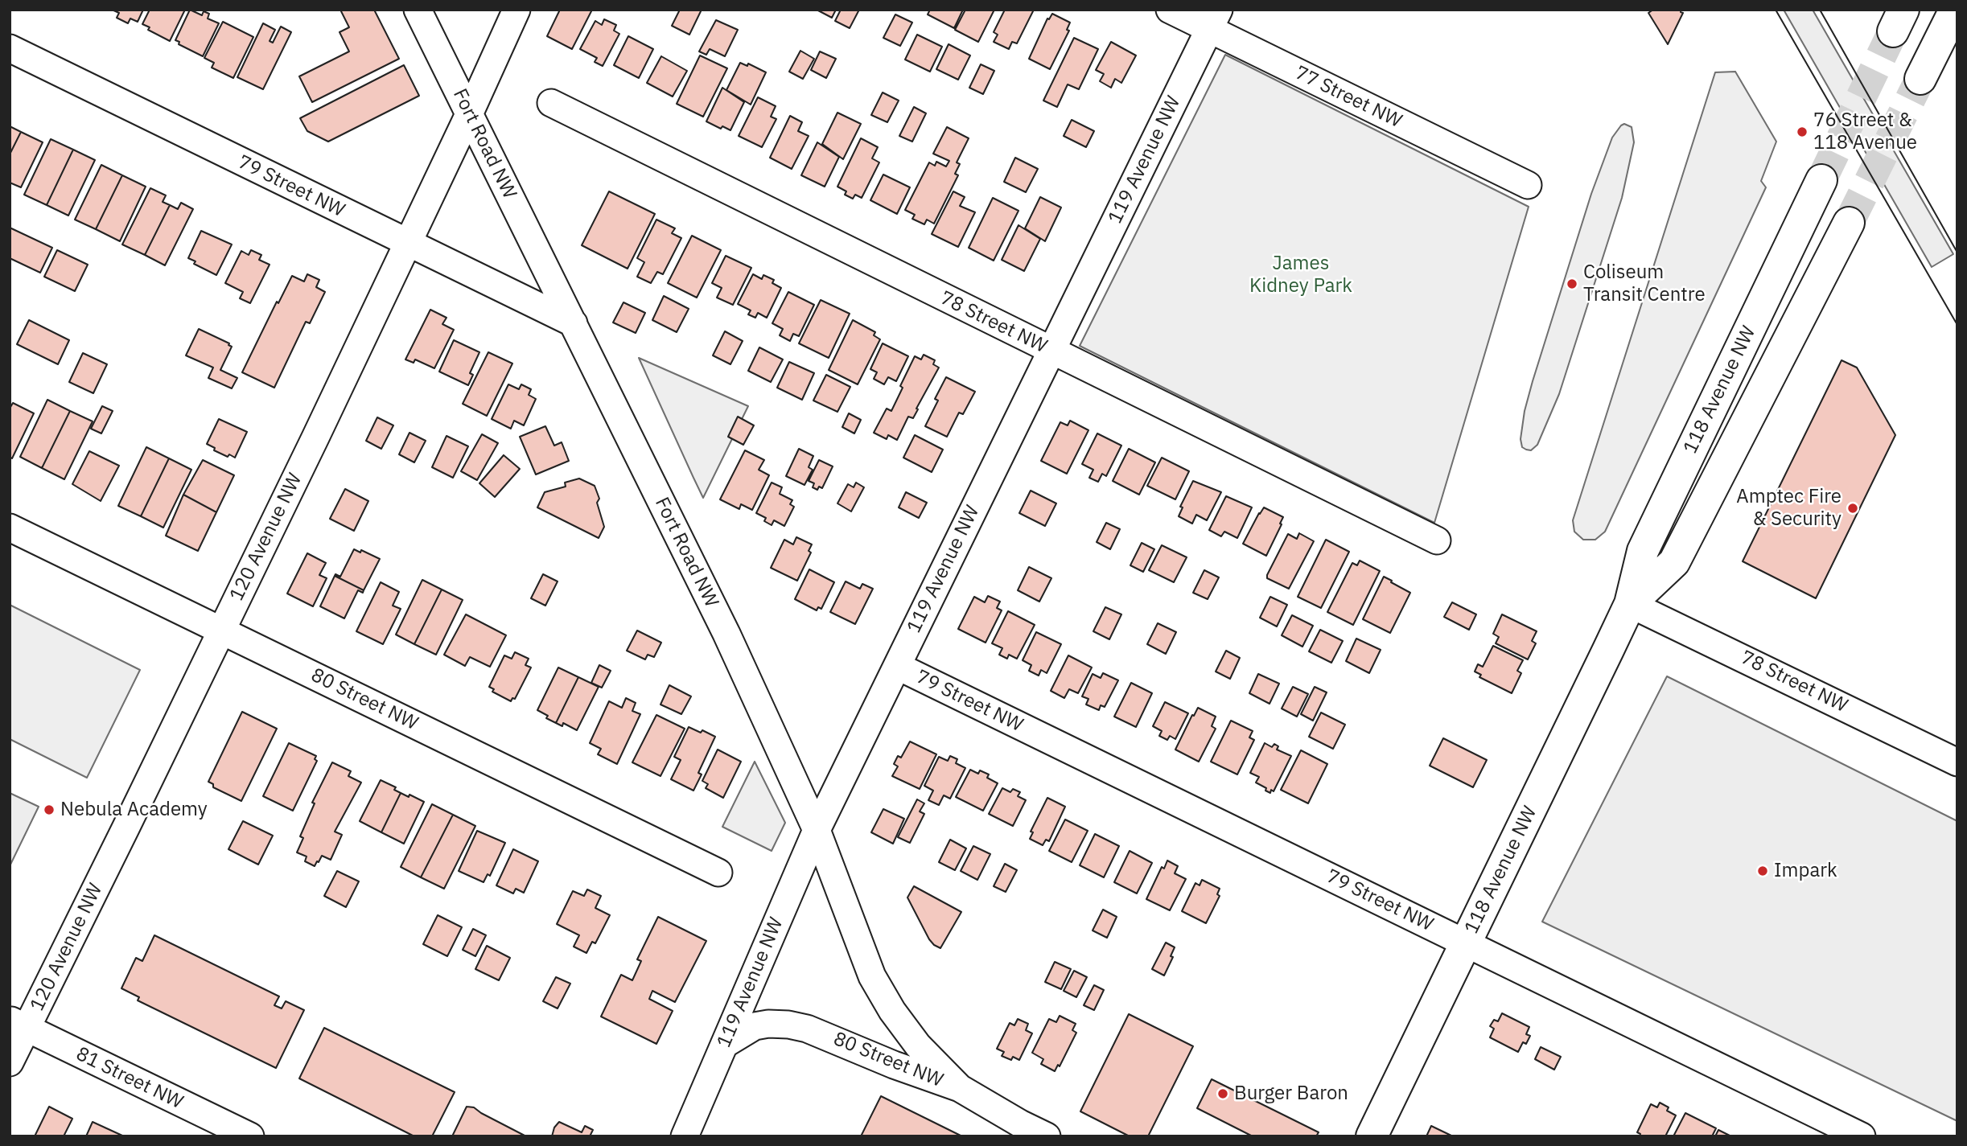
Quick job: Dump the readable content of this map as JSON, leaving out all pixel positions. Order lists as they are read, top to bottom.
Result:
{
  "streets": {
    "main road": ["118 Avenue NW"],
    "street": [
      "77 Street NW",
      "Fort Road NW",
      "119 Avenue NW",
      "79 Street NW",
      "78 Street NW",
      "120 Avenue NW",
      "80 Street NW",
      "81 Street NW"
    ]
  },
  "crossings": [
    ["77 Street NW", "119 Avenue NW"],
    ["Fort Road NW", "119 Avenue NW"],
    ["Fort Road NW", "79 Street NW"],
    ["Fort Road NW", "120 Avenue NW"],
    ["Fort Road NW", "80 Street NW"],
    ["119 Avenue NW", "79 Street NW"],
    ["119 Avenue NW", "78 Street NW"],
    ["119 Avenue NW", "80 Street NW"],
    ["79 Street NW", "118 Avenue NW"],
    ["79 Street NW", "120 Avenue NW"],
    ["78 Street NW", "118 Avenue NW"],
    ["120 Avenue NW", "80 Street NW"],
    ["120 Avenue NW", "81 Street NW"]
  ],
  "parks": ["James Kidney Park"],
  "places": [
    "76 Street & 118 Avenue",
    "Coliseum Transit Centre",
    "Amptec Fire & Security",
    "Nebula Academy",
    "Impark",
    "Burger Baron"
  ]
}
